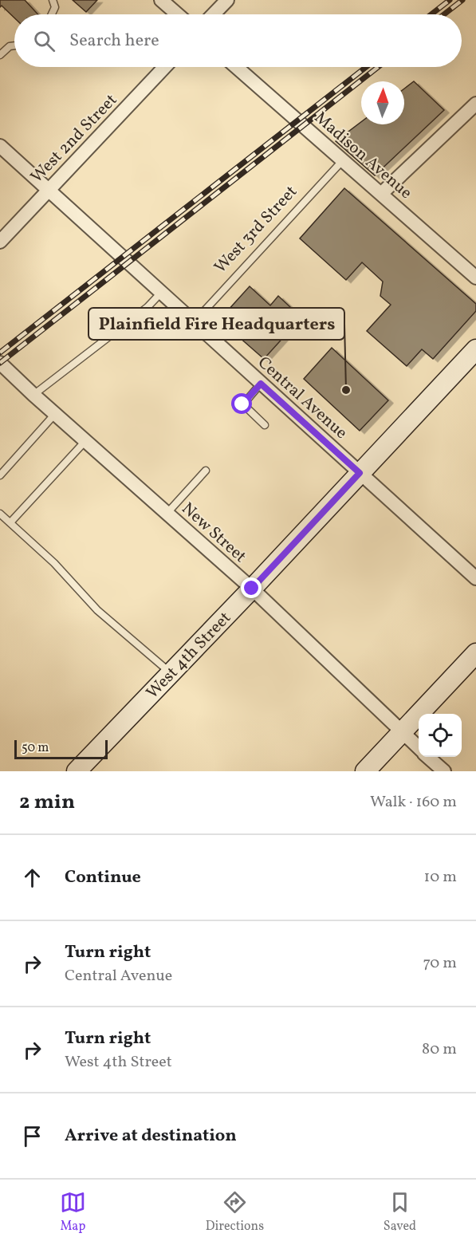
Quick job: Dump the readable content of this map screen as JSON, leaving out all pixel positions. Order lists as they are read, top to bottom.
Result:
{
  "streets": {
    "main road": ["West 4th Street"],
    "street": [
      "West 2nd Street",
      "Madison Avenue",
      "Central Avenue",
      "New Street"
    ],
    "lane": ["West 3rd Street"]
  },
  "crossings": [
    ["West 2nd Street", "Central Avenue"],
    ["Madison Avenue", "West 3rd Street"],
    ["West 3rd Street", "Central Avenue"],
    ["Central Avenue", "West 4th Street"],
    ["New Street", "West 4th Street"]
  ],
  "places": ["Plainfield Fire Headquarters"],
  "scale_bar": "50 m",
  "north": "top",
  "page": {
    "search": "Search here",
    "scale": "50 m",
    "heading": ["2 min", "Walk · 160 m"],
    "list": [
      ["Continue", "10 m"],
      ["Turn right", "Central Avenue", "70 m"],
      ["Turn right", "West 4th Street", "80 m"],
      "Arrive at destination"
    ],
    "nav": ["Map", "Directions", "Saved"]
  }
}
